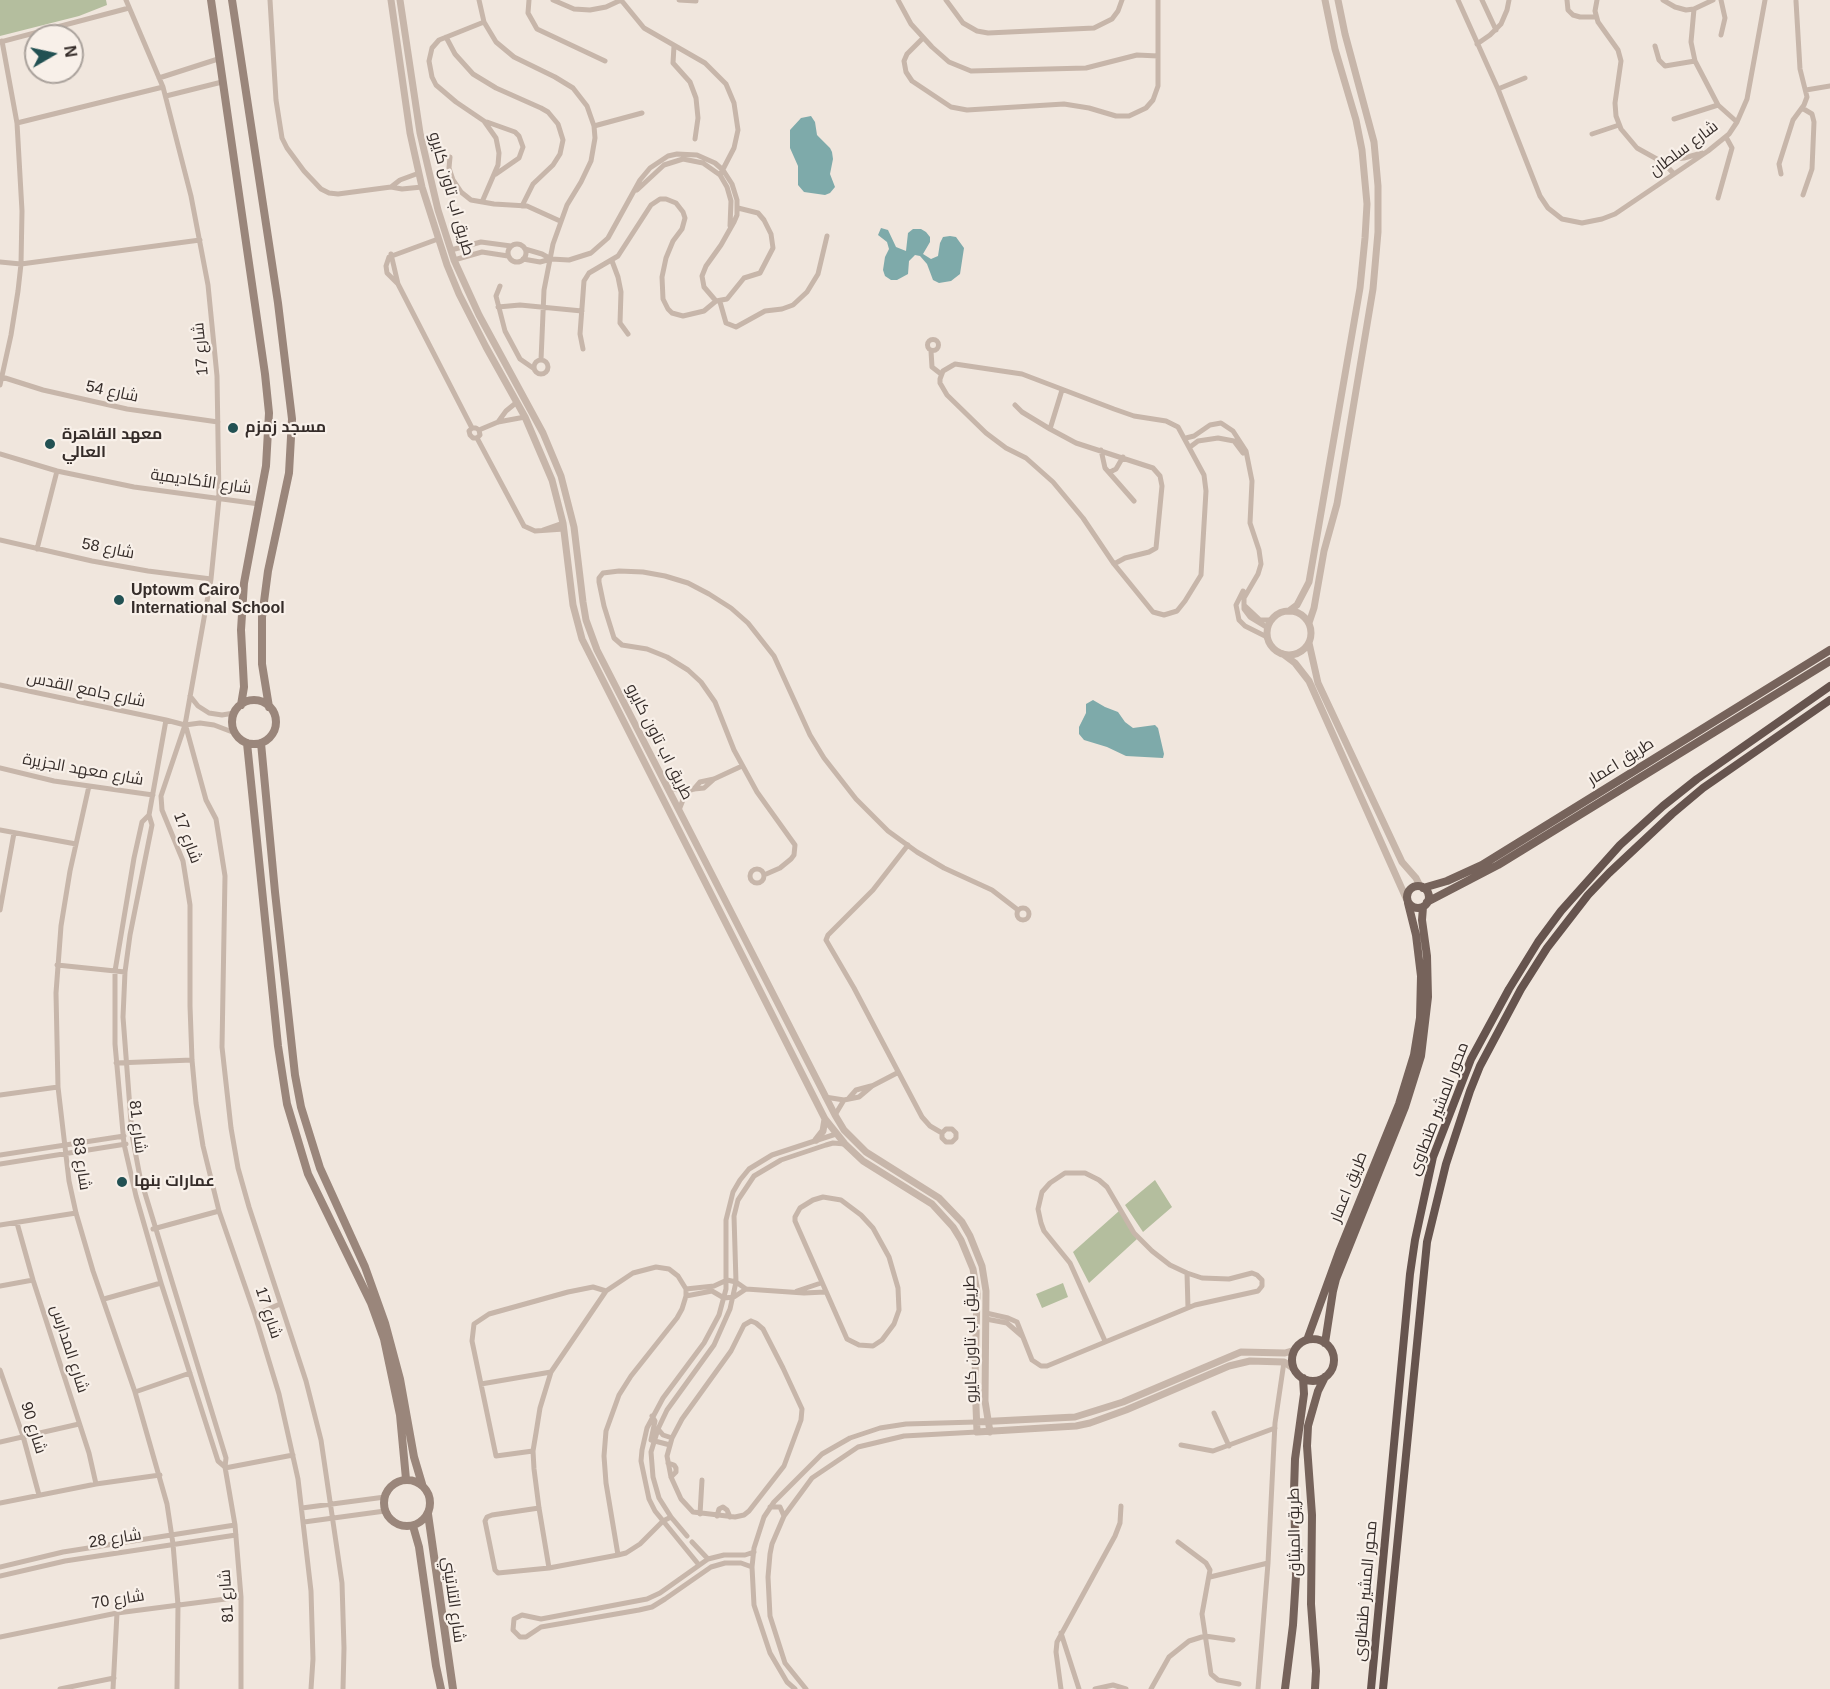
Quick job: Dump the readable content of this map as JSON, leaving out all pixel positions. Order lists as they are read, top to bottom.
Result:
{
  "streets": {
    "highway": ["محور المشير طنطاوى"],
    "main road": ["طريق اعمار", "طريق الميثاق", "شارع التلاتيني"],
    "street": [
      "شارع سلطان",
      "طريق اب تاون كايرو",
      "شارع 17",
      "شارع 54",
      "شارع الأكاديمية",
      "شارع 58",
      "شارع جامع القدس",
      "شارع معهد الجزيرة",
      "شارع 81",
      "شارع 83",
      "شارع المدارس",
      "شارع 90",
      "شارع 28",
      "شارع 70"
    ]
  },
  "crossings": [
    ["شارع 17", "شارع 54"],
    ["شارع 17", "شارع الأكاديمية"],
    ["شارع 17", "شارع 58"],
    ["شارع 17", "شارع معهد الجزيرة"],
    ["شارع جامع القدس", "شارع 81"],
    ["طريق اعمار", "طريق الميثاق"],
    ["شارع معهد الجزيرة", "شارع 81"],
    ["شارع معهد الجزيرة", "شارع 83"],
    ["شارع 81", "شارع 28"],
    ["شارع 81", "شارع 70"],
    ["شارع 83", "شارع 28"],
    ["شارع 83", "شارع 70"]
  ],
  "places": [
    "مسجد زمزم",
    "معهد القاهرة العالي",
    "Uptowm Cairo International School",
    "عمارات بنها"
  ],
  "north": "right"
}
